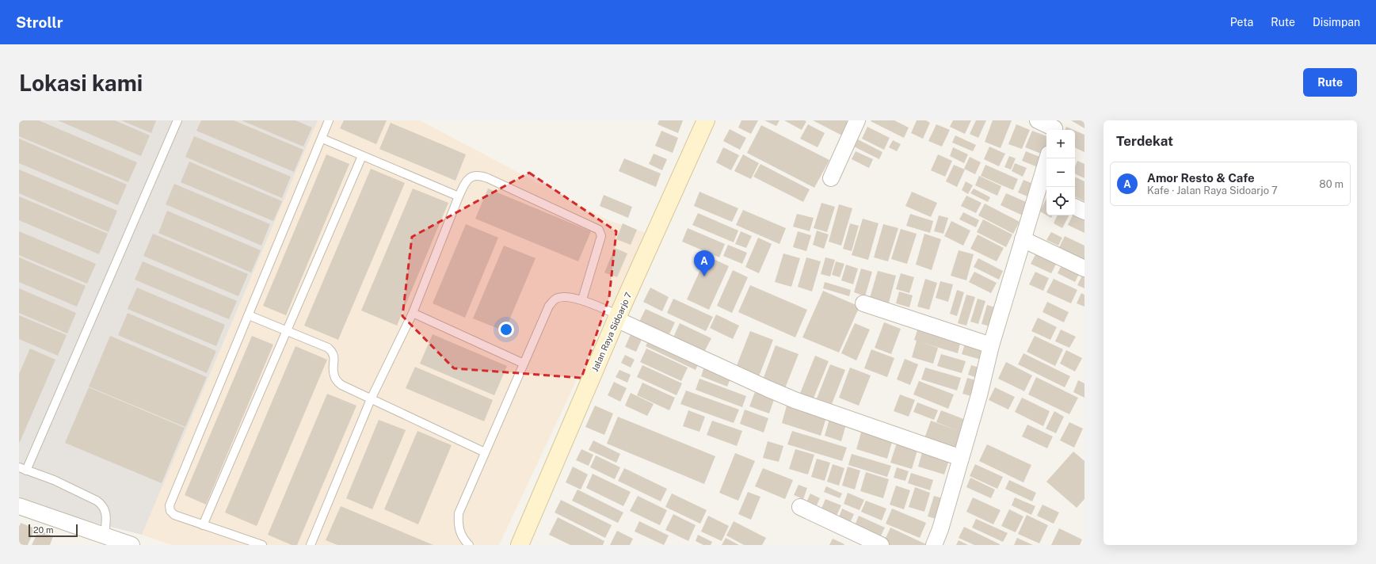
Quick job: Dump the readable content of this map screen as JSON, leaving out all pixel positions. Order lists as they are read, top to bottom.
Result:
{
  "streets": {
    "main road": ["Jalan Raya Sidoarjo 7"]
  },
  "scale_bar": "20 m",
  "page": {
    "header": "Strollr",
    "nav": ["Peta", "Rute", "Disimpan"],
    "buttons": "Rute",
    "title": "Lokasi kami",
    "heading": "Terdekat",
    "map_buttons": ["+", "−"],
    "list": [
      {
        "mark": "A",
        "name": "Amor Resto & Cafe",
        "note": "Kafe · Jalan Raya Sidoarjo 7",
        "value": "80 m"
      }
    ],
    "pins": "A",
    "scale": "20 m"
  }
}
